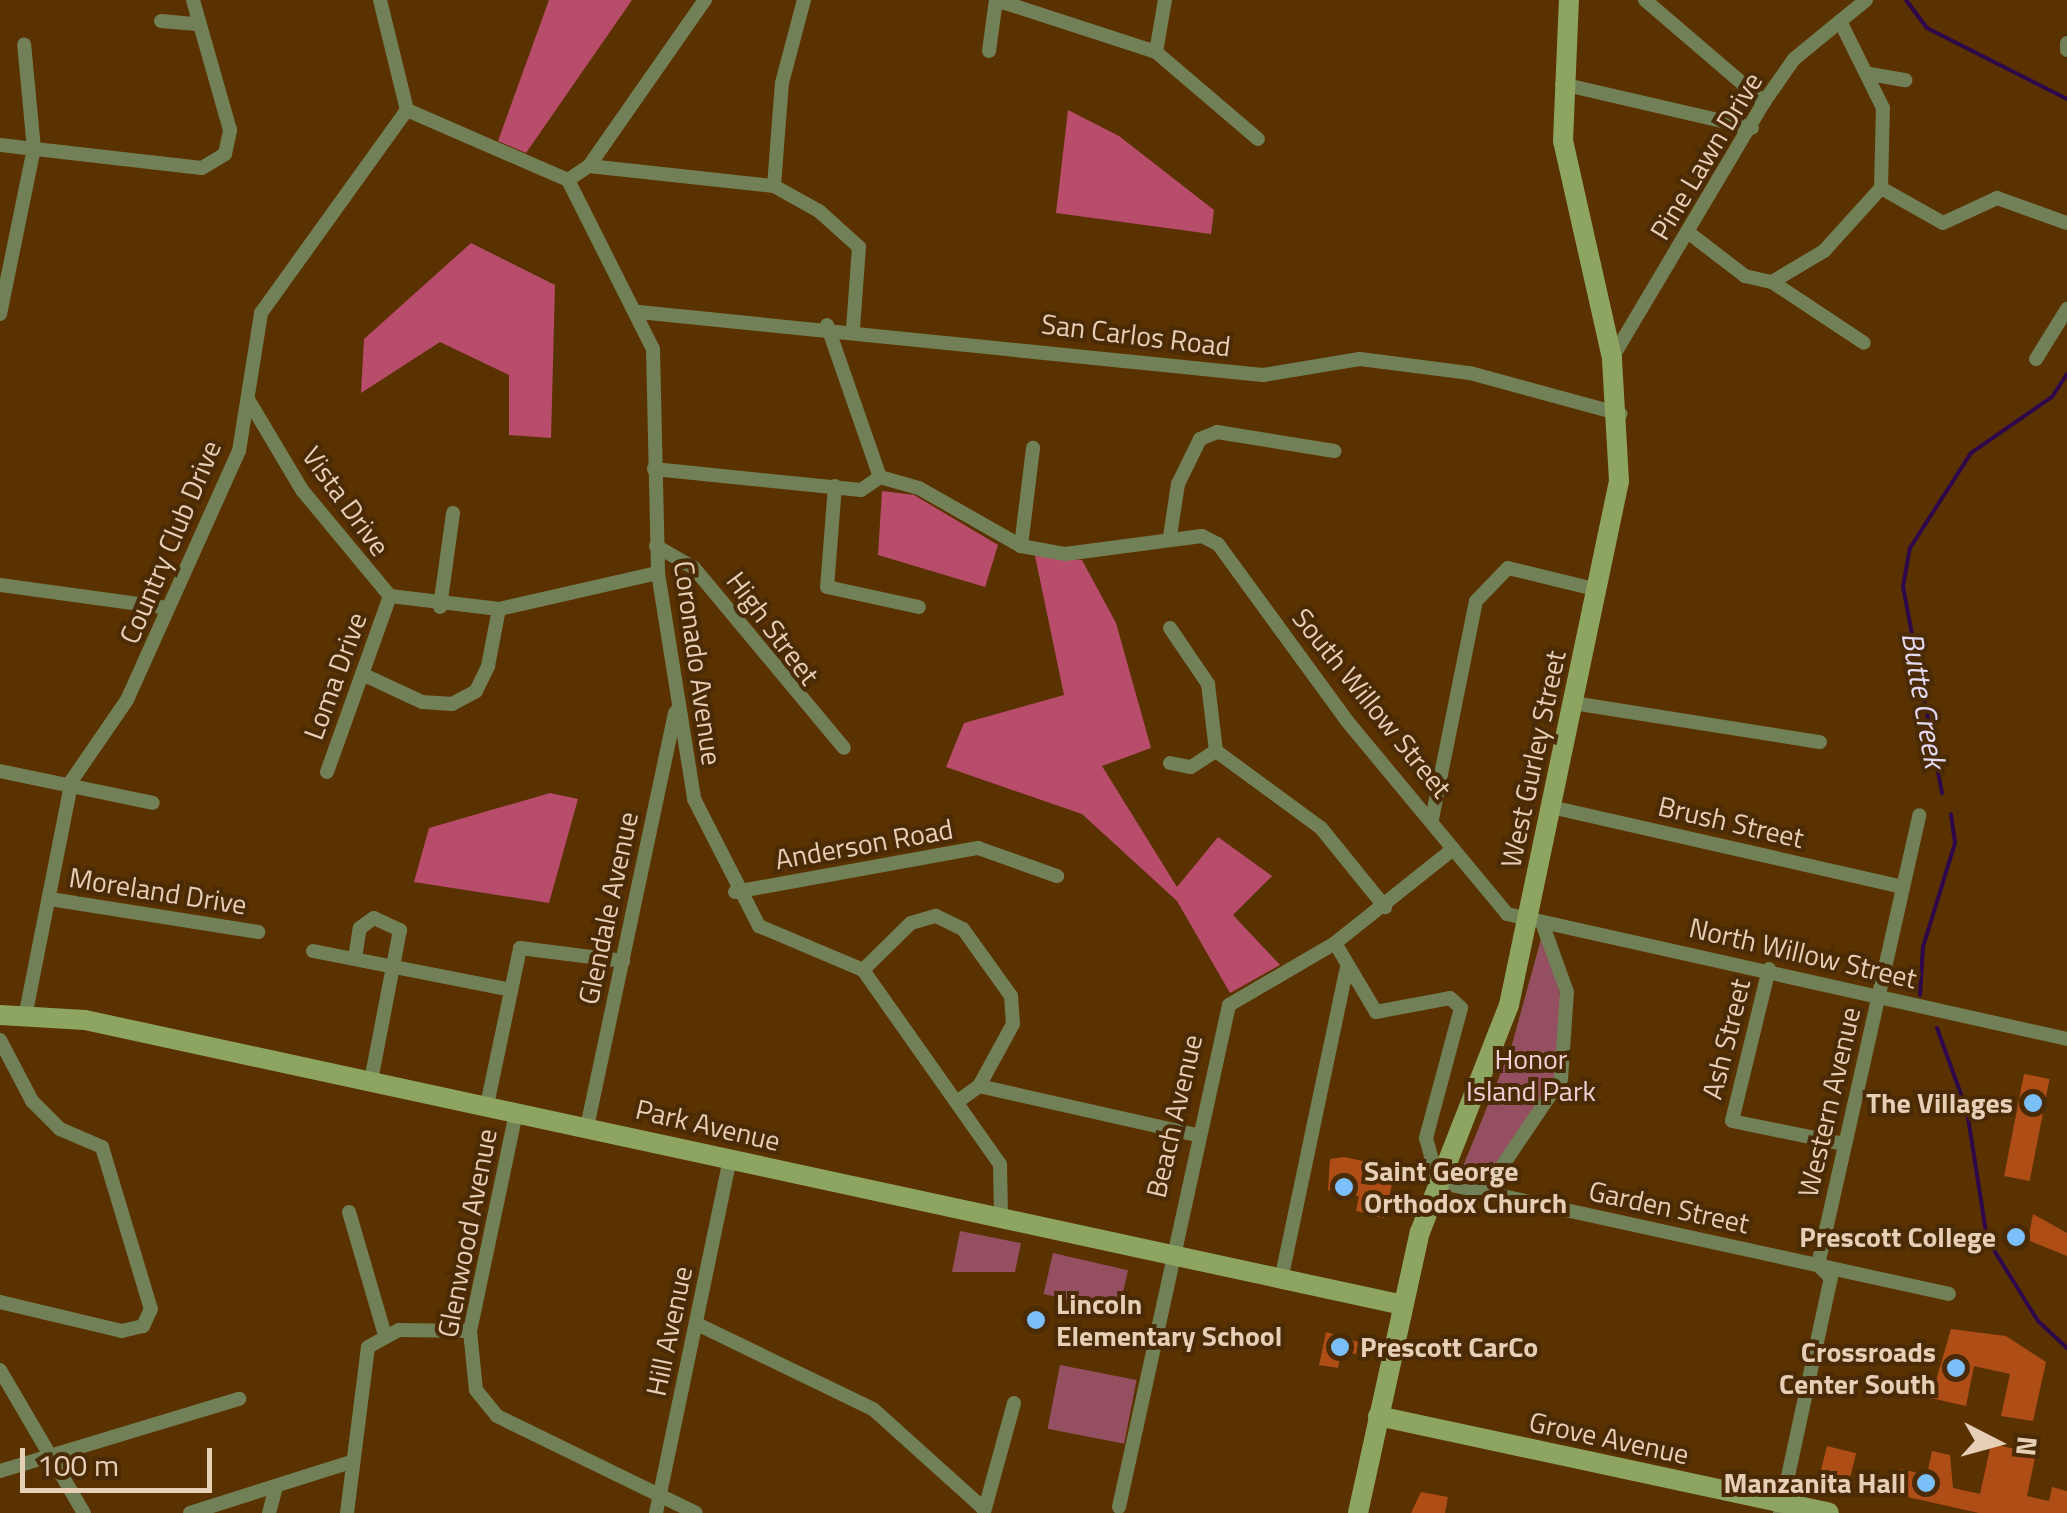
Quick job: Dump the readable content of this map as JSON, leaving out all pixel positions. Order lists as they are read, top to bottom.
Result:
{
  "streets": {
    "main road": ["West Gurley Street", "Park Avenue", "Grove Avenue"],
    "street": [
      "Pine Lawn Drive",
      "San Carlos Road",
      "Vista Drive",
      "Country Club Drive",
      "High Street",
      "Coronado Avenue",
      "Loma Drive",
      "South Willow Street",
      "Brush Street",
      "Anderson Road",
      "Moreland Drive",
      "Glendale Avenue",
      "North Willow Street",
      "Ash Street",
      "Western Avenue",
      "Beach Avenue",
      "Garden Street",
      "Glenwood Avenue",
      "Hill Avenue"
    ]
  },
  "crossings": [
    ["Pine Lawn Drive", "West Gurley Street"],
    ["San Carlos Road", "Coronado Avenue"],
    ["San Carlos Road", "West Gurley Street"],
    ["Vista Drive", "Country Club Drive"],
    ["Vista Drive", "Coronado Avenue"],
    ["Vista Drive", "Loma Drive"],
    ["Country Club Drive", "Moreland Drive"],
    ["Country Club Drive", "Park Avenue"],
    ["High Street", "Coronado Avenue"],
    ["Coronado Avenue", "Anderson Road"],
    ["Coronado Avenue", "Glendale Avenue"],
    ["South Willow Street", "West Gurley Street"],
    ["South Willow Street", "North Willow Street"],
    ["South Willow Street", "Beach Avenue"],
    ["West Gurley Street", "Brush Street"],
    ["West Gurley Street", "North Willow Street"],
    ["West Gurley Street", "Park Avenue"],
    ["West Gurley Street", "Garden Street"],
    ["West Gurley Street", "Grove Avenue"],
    ["Brush Street", "Western Avenue"],
    ["Glendale Avenue", "Park Avenue"],
    ["Glendale Avenue", "Glenwood Avenue"],
    ["North Willow Street", "Ash Street"],
    ["North Willow Street", "Western Avenue"],
    ["Ash Street", "Western Avenue"],
    ["Western Avenue", "Garden Street"],
    ["Western Avenue", "Grove Avenue"],
    ["Beach Avenue", "Park Avenue"],
    ["Park Avenue", "Glenwood Avenue"],
    ["Park Avenue", "Hill Avenue"],
    ["Glenwood Avenue", "Hill Avenue"]
  ],
  "water": ["Butte Creek"],
  "parks": ["Honor Island Park"],
  "places": [
    "The Villages",
    "Saint George Orthodox Church",
    "Prescott College",
    "Lincoln Elementary School",
    "Prescott CarCo",
    "Crossroads Center South",
    "Manzanita Hall"
  ],
  "scale_bar": "100 m",
  "north": "right"
}
